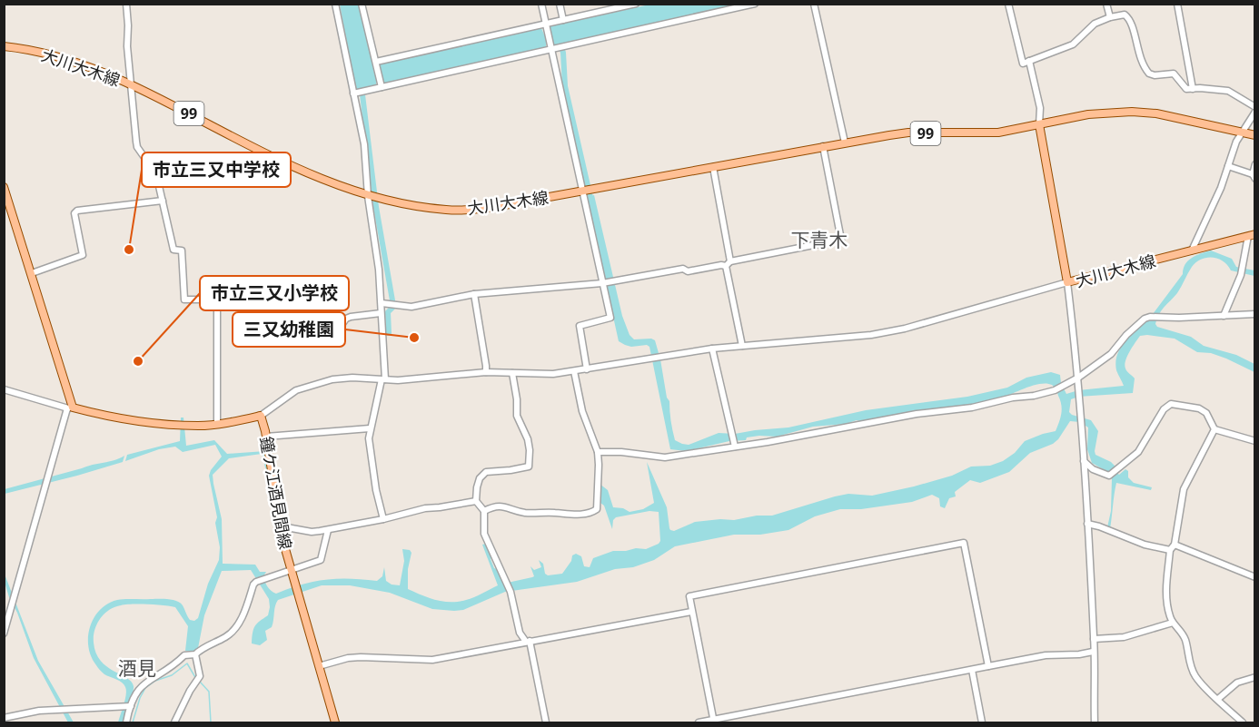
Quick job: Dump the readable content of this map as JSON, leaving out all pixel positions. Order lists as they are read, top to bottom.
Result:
{
  "streets": {
    "main road": ["大川大木線", "99", "鐘ケ江酒見間線"]
  },
  "districts": ["下青木", "酒見"],
  "places": ["市立三又中学校", "三又幼稚園", "市立三又小学校"]
}
